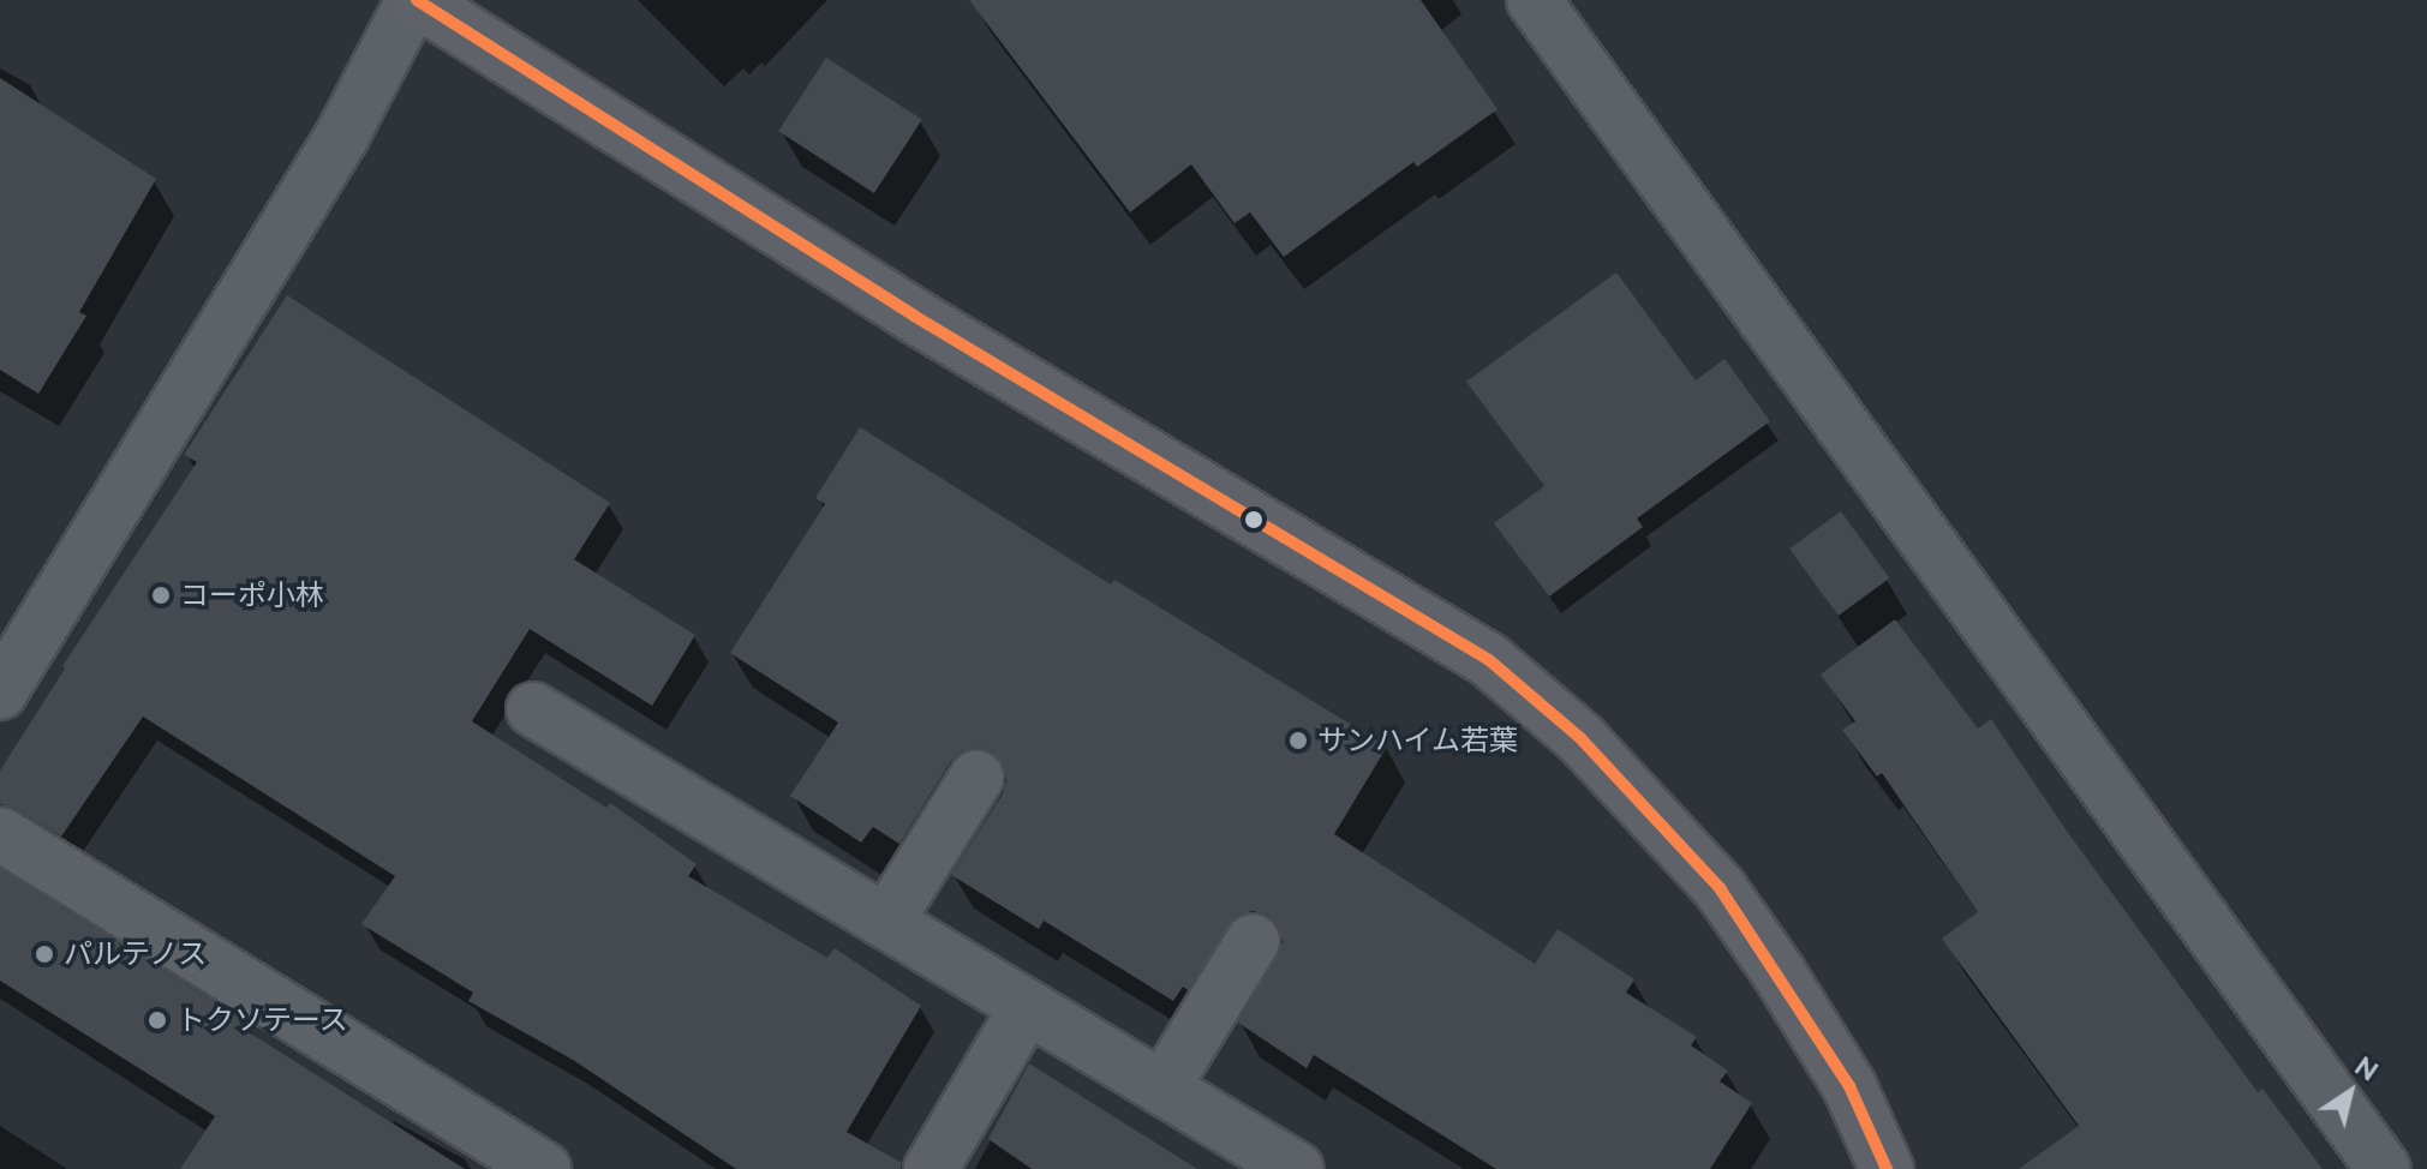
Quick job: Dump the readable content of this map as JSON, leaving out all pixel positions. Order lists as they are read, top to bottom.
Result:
{
  "places": [
    "コーポ小林",
    "サンハイム若葉",
    "パルテノス",
    "トクソテース"
  ],
  "north": "top right"
}
